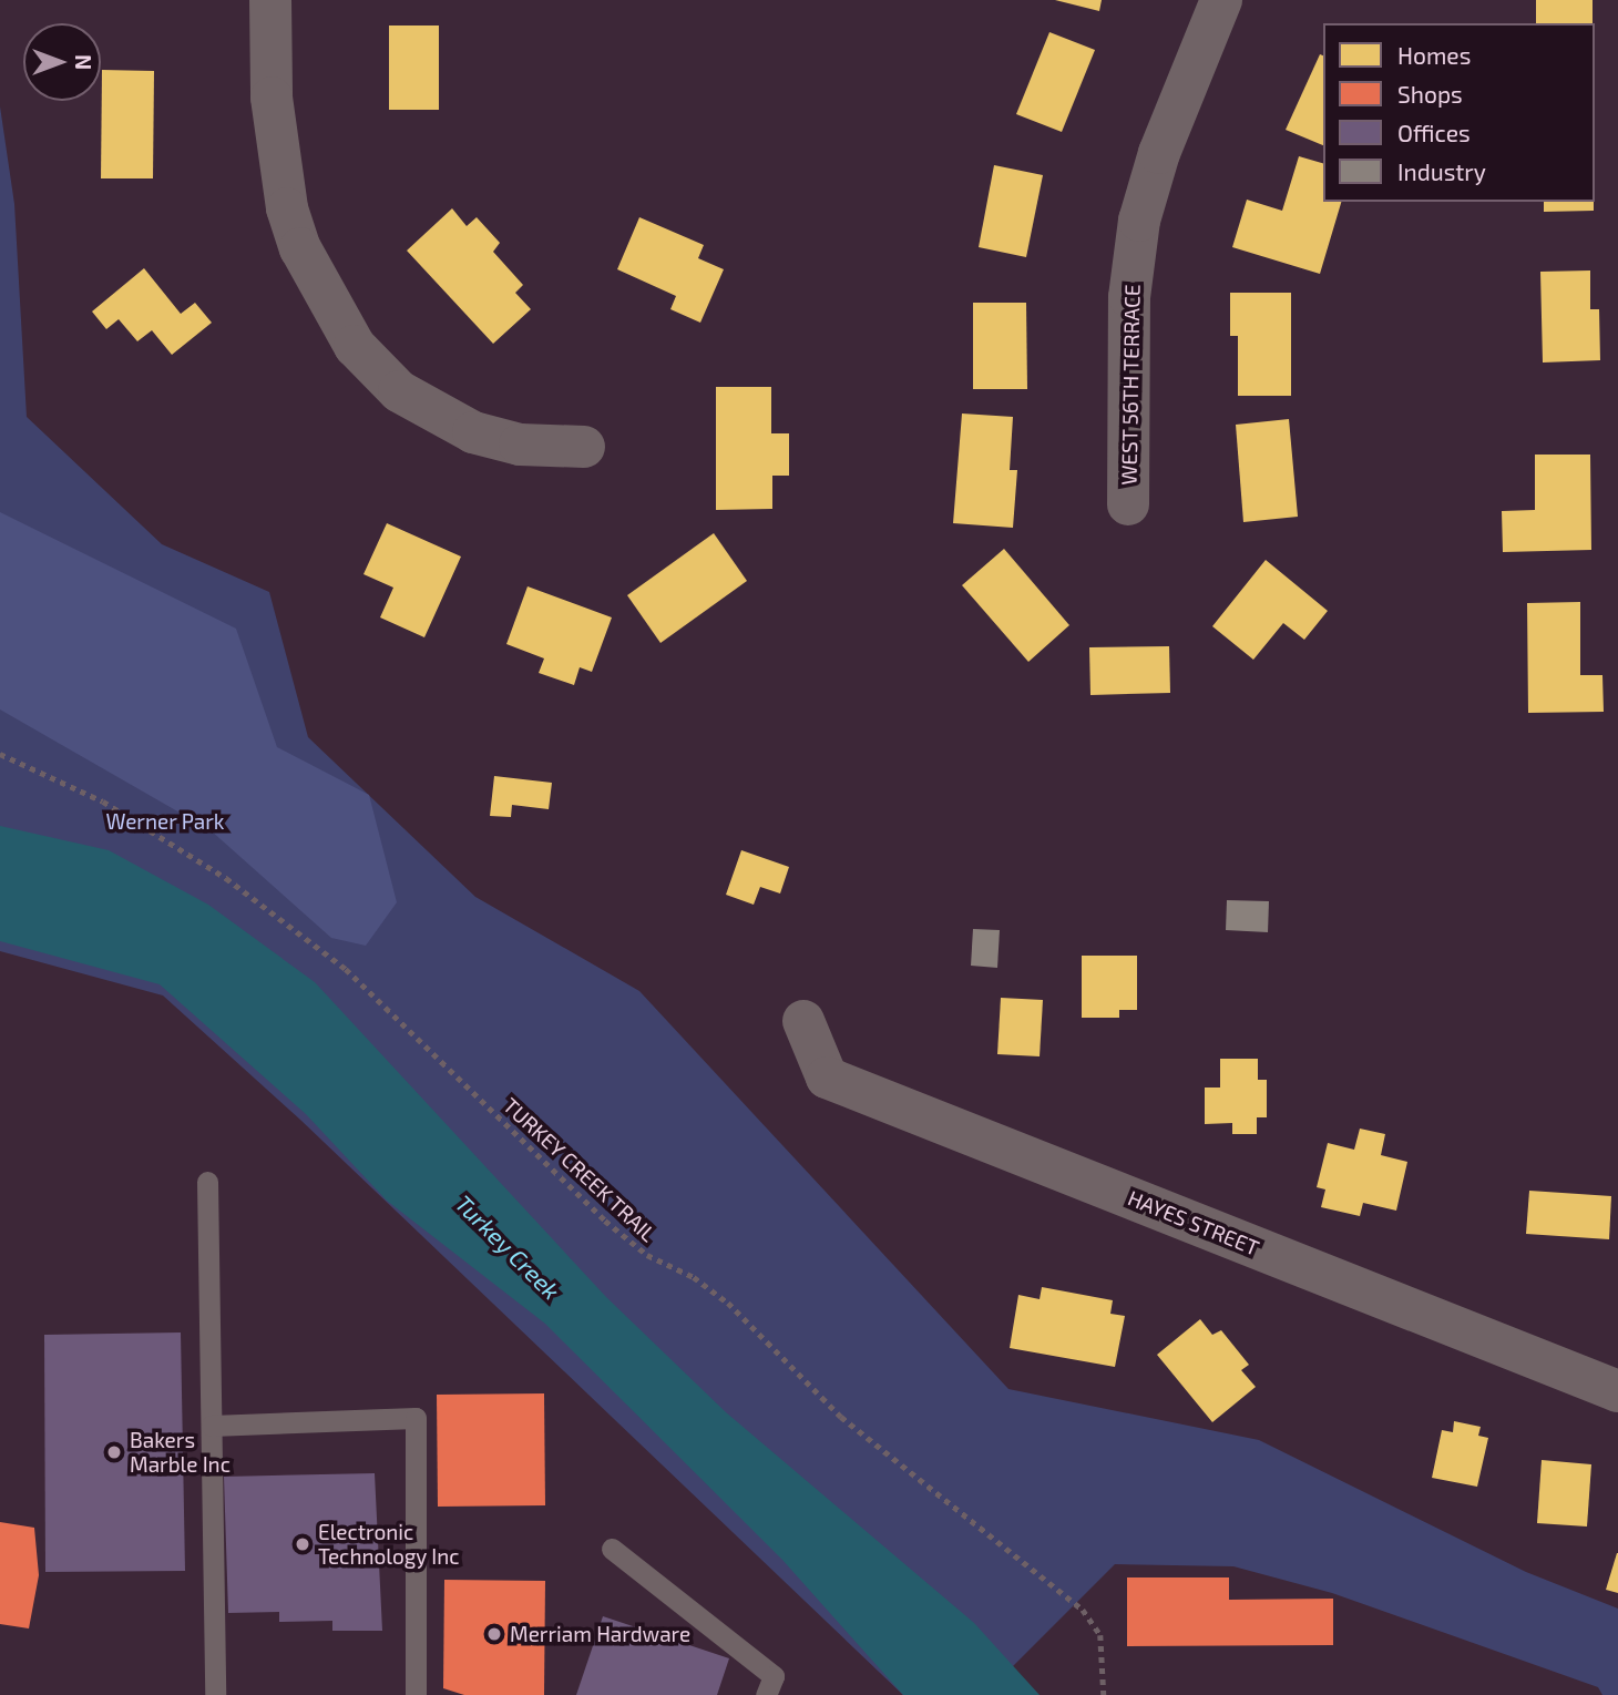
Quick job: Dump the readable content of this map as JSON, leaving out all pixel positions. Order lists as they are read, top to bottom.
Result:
{
  "streets": {
    "street": ["WEST 56TH TERRACE", "HAYES STREET"],
    "path": ["TURKEY CREEK TRAIL"]
  },
  "water": ["Turkey Creek"],
  "parks": ["Werner Park"],
  "places": ["Bakers Marble Inc", "Electronic Technology Inc", "Merriam Hardware"],
  "legend": [
    "Homes",
    "Shops",
    "Offices",
    "Industry"
  ],
  "north": "right"
}
